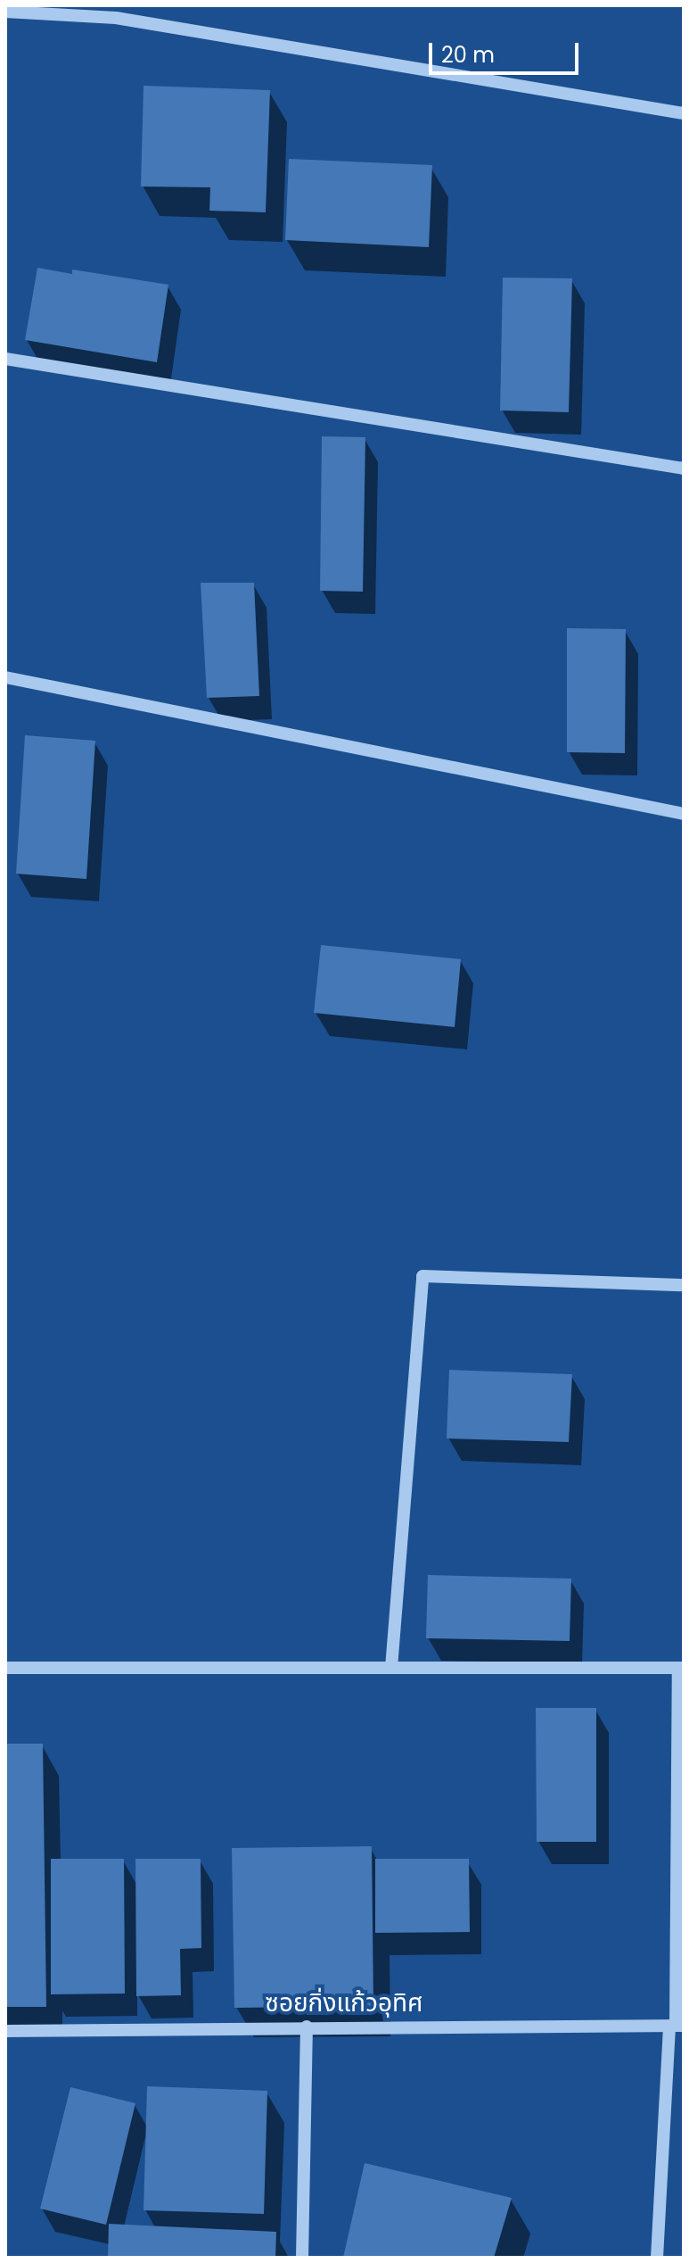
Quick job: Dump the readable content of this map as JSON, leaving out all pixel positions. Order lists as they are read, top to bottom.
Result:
{
  "streets": {
    "street": ["ซอยกิ่งแก้วอุทิศ"]
  },
  "scale_bar": "20 m"
}
